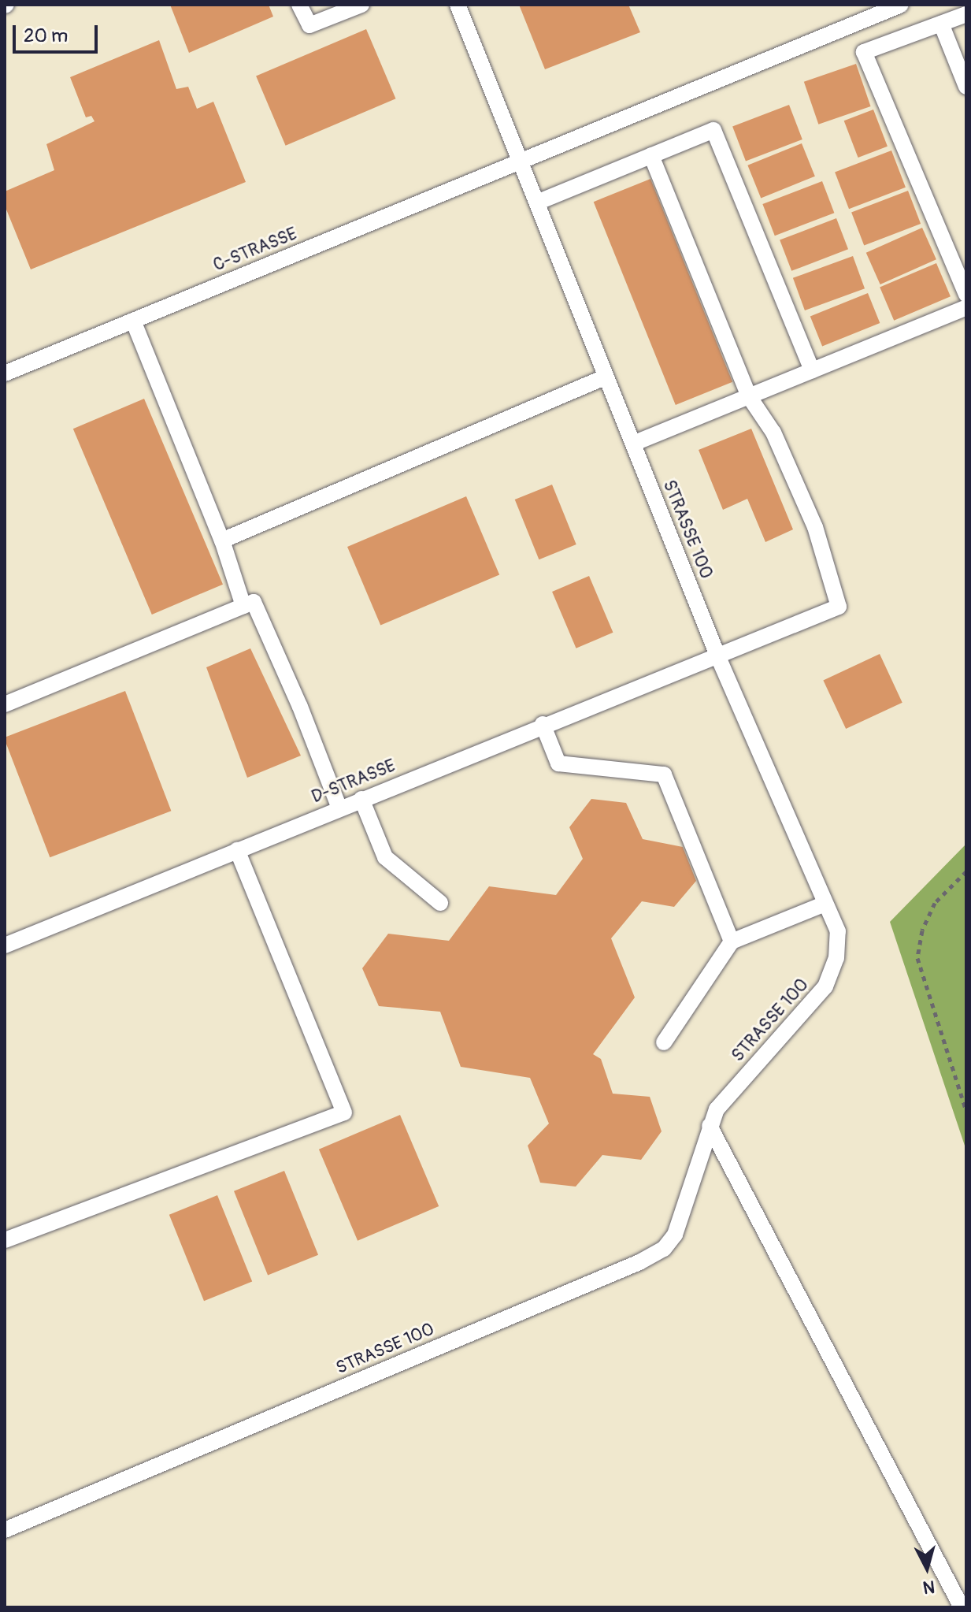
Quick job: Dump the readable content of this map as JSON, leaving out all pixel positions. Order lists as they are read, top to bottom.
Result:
{
  "streets": {
    "lane": ["C-STRASSE", "STRASSE 100", "D-STRASSE"]
  },
  "crossings": [
    ["C-STRASSE", "STRASSE 100"],
    ["STRASSE 100", "D-STRASSE"]
  ],
  "scale_bar": "20 m",
  "north": "bottom"
}
